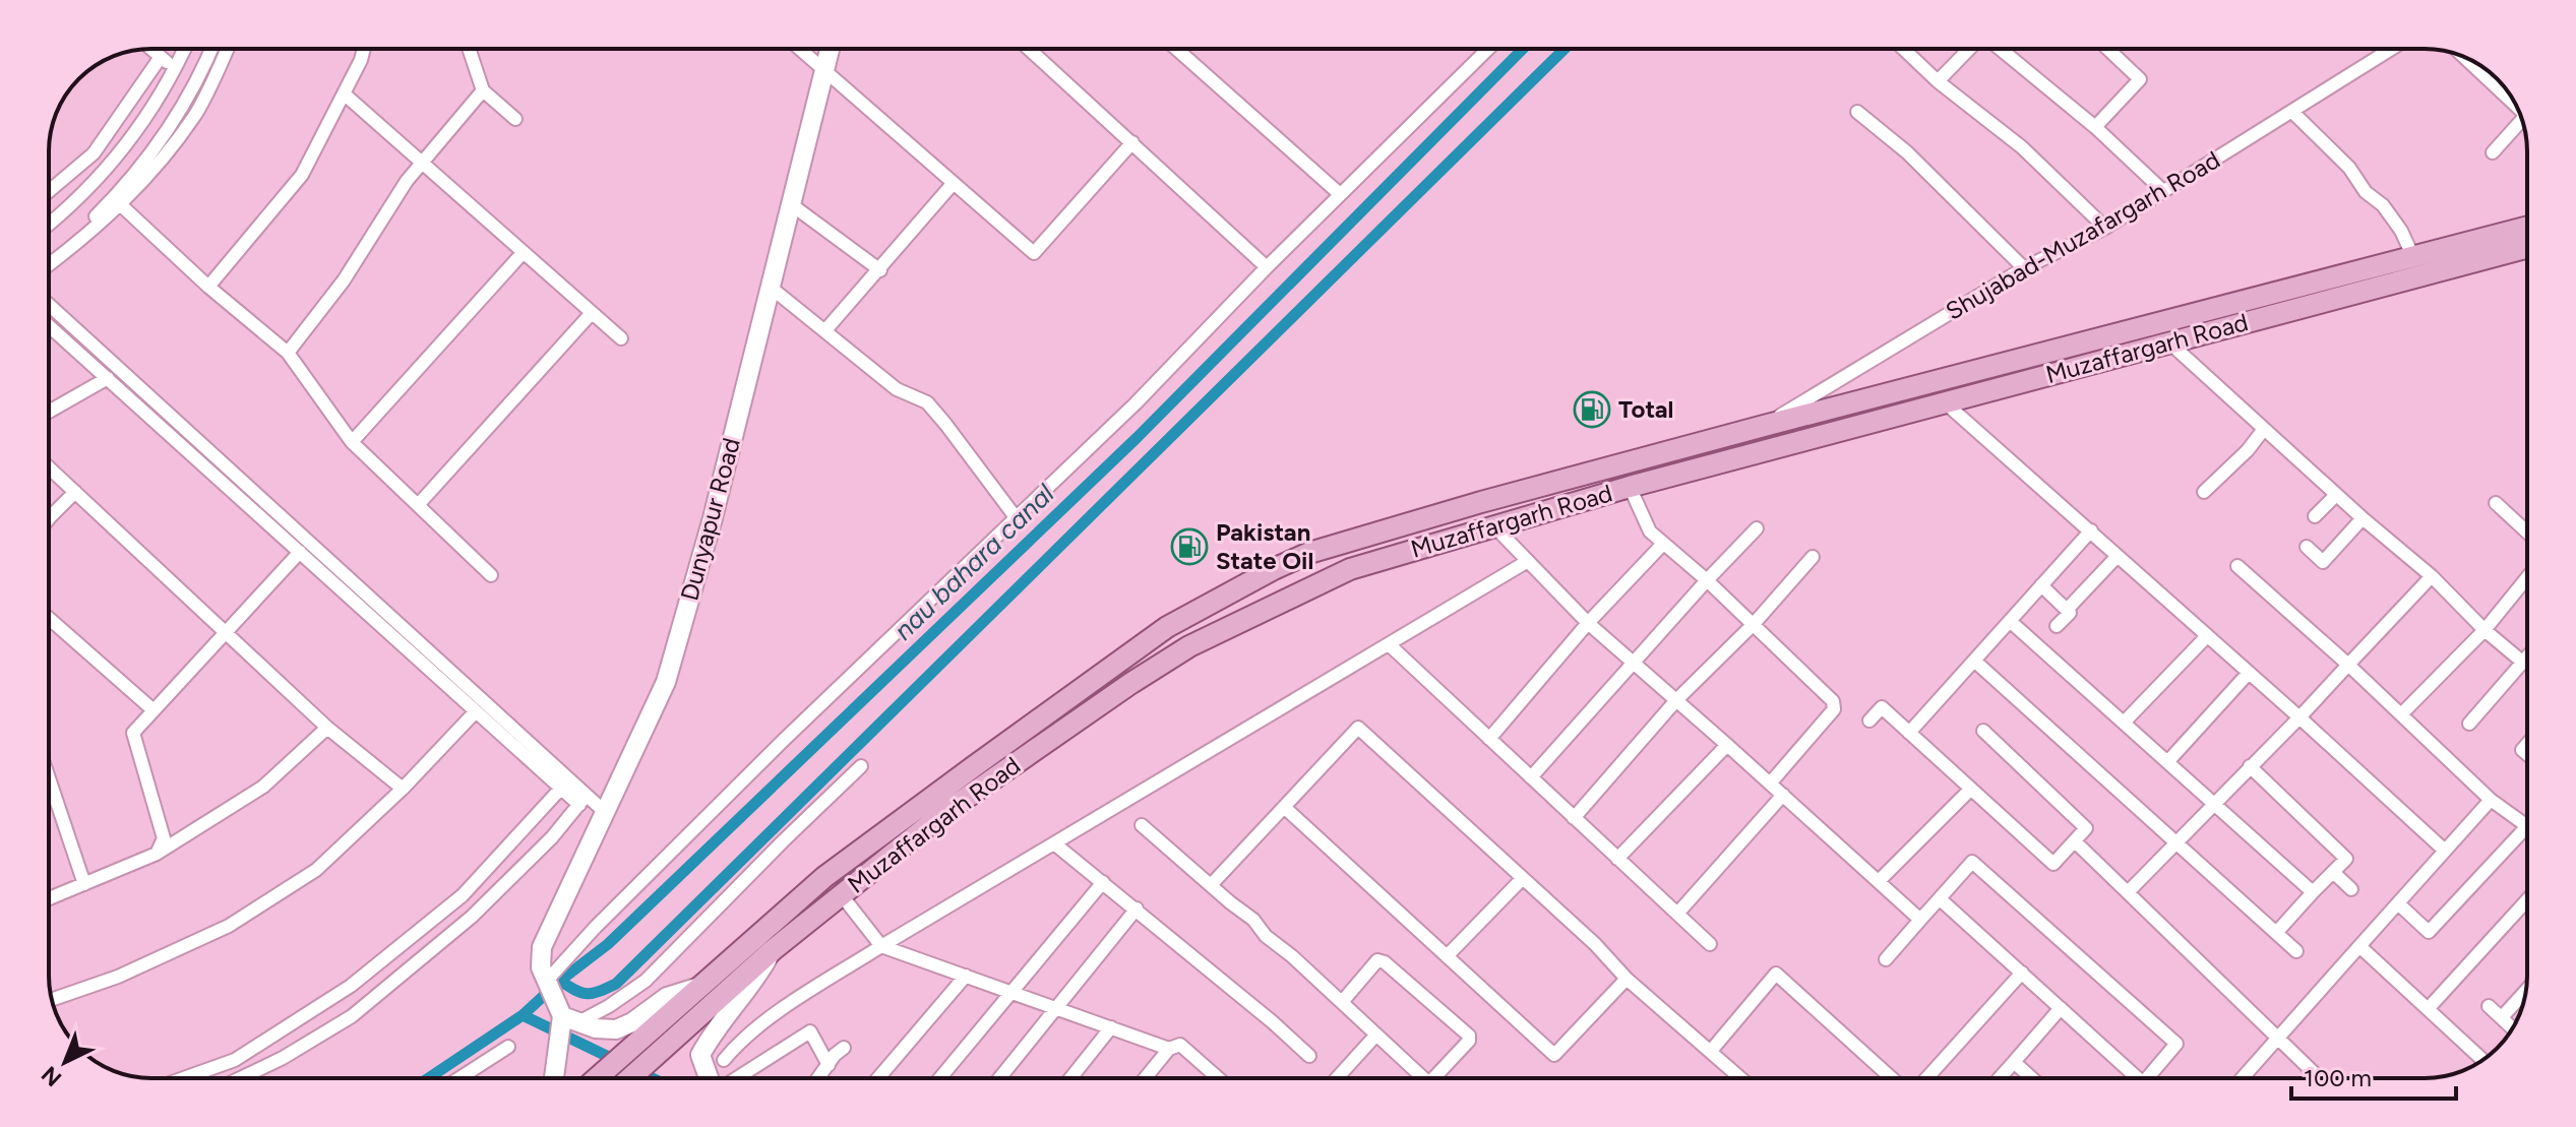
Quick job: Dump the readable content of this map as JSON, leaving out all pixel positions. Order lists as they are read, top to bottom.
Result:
{
  "streets": {
    "main road": ["Muzaffargarh Road", "Dunyapur Road"],
    "street": ["Shujabad-Muzafargarh Road"]
  },
  "crossings": [
    ["Shujabad-Muzafargarh Road", "Muzaffargarh Road"]
  ],
  "water": ["nau bahara canal"],
  "places": {
    "fuel station": ["Total", "Pakistan State Oil"]
  },
  "scale_bar": "100 m",
  "north": "bottom left"
}
